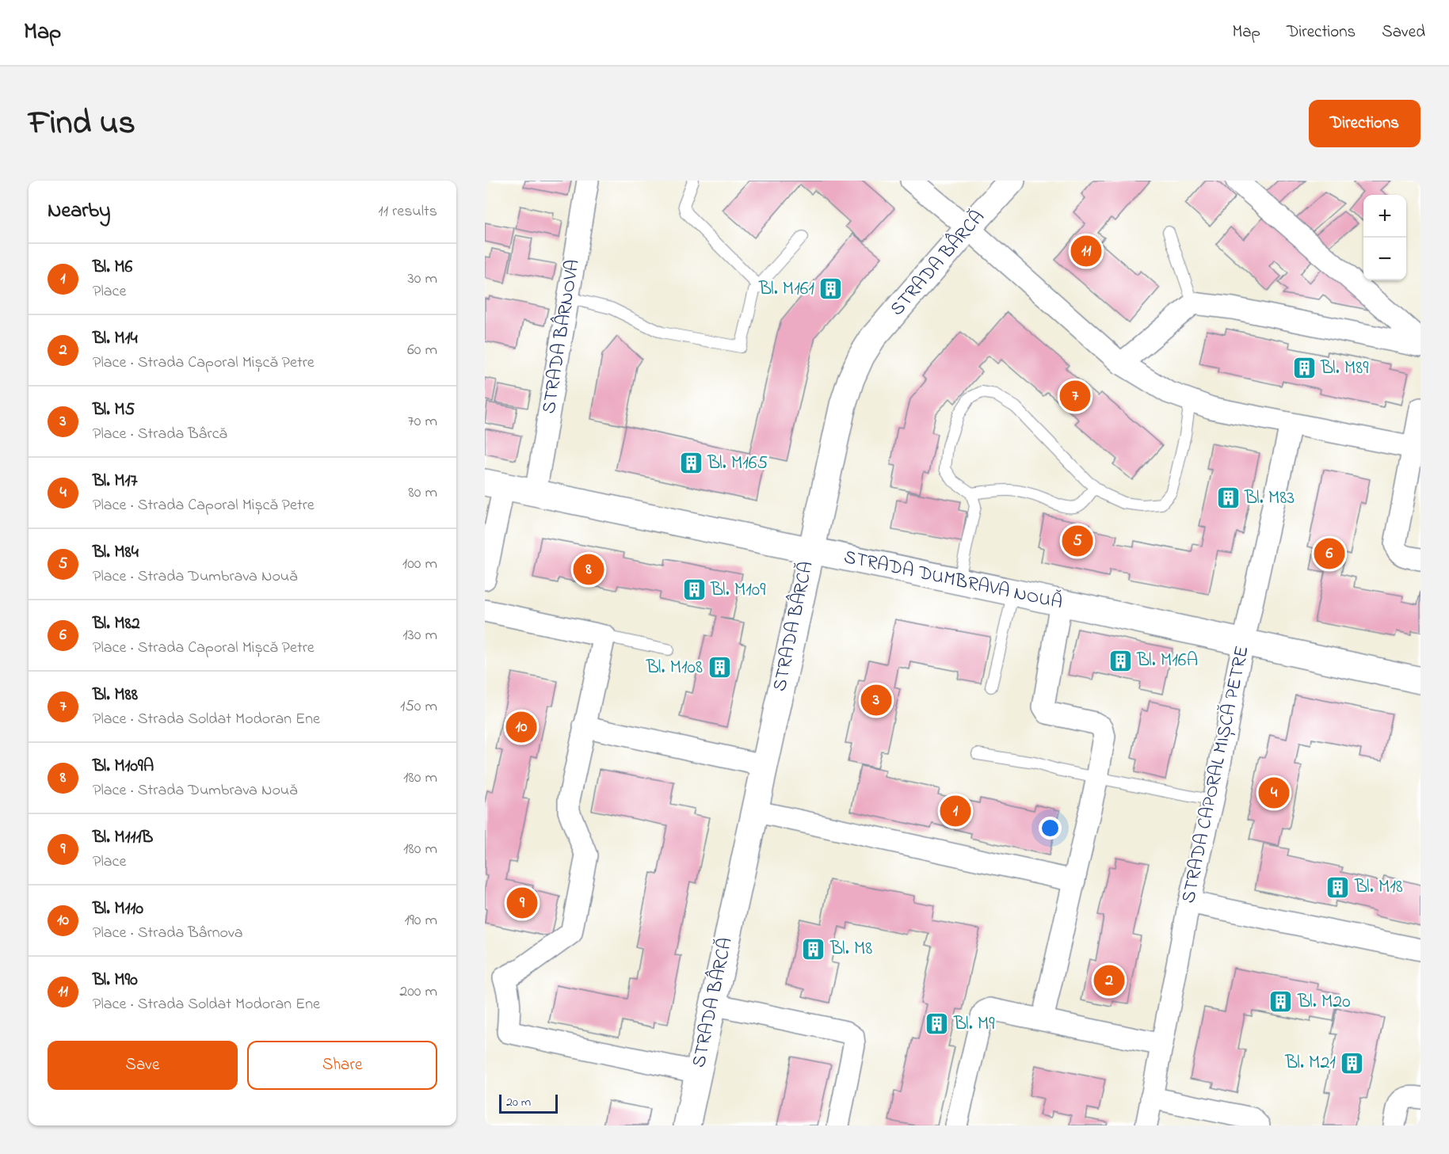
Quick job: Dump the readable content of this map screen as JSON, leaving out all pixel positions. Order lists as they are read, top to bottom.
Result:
{
  "streets": {
    "street": [
      "STRADA BÂRCĂ",
      "STRADA BÂRNOVA",
      "STRADA DUMBRAVA NOUĂ",
      "STRADA CAPORAL MIȘCĂ PETRE"
    ]
  },
  "crossings": [
    ["STRADA BÂRCĂ", "STRADA DUMBRAVA NOUĂ"],
    ["STRADA BÂRNOVA", "STRADA DUMBRAVA NOUĂ"],
    ["STRADA DUMBRAVA NOUĂ", "STRADA CAPORAL MIȘCĂ PETRE"]
  ],
  "places": {
    "building": [
      "Bl. M161",
      "Bl. M89",
      "Bl. M165",
      "Bl. M83",
      "Bl. M109",
      "Bl. M16A",
      "Bl. M108",
      "Bl. M18",
      "Bl. M8",
      "Bl. M20",
      "Bl. M9",
      "Bl. M21"
    ]
  },
  "scale_bar": "20 m",
  "page": {
    "header": "Map",
    "nav": ["Map", "Directions", "Saved"],
    "title": "Find us",
    "buttons": [
      "Directions",
      ["Save", "Share"]
    ],
    "heading": ["Nearby", "11 results"],
    "map_buttons": ["+", "−"],
    "pins": [
      "11",
      "7",
      "5",
      "6",
      "8",
      "3",
      "10",
      "4",
      "1",
      "9",
      "2"
    ],
    "list": [
      {
        "mark": "1",
        "name": "Bl. M6",
        "note": "Place",
        "value": "30 m"
      },
      {
        "mark": "2",
        "name": "Bl. M14",
        "note": "Place · Strada Caporal Mișcă Petre",
        "value": "60 m"
      },
      {
        "mark": "3",
        "name": "Bl. M5",
        "note": "Place · Strada Bârcă",
        "value": "70 m"
      },
      {
        "mark": "4",
        "name": "Bl. M17",
        "note": "Place · Strada Caporal Mișcă Petre",
        "value": "80 m"
      },
      {
        "mark": "5",
        "name": "Bl. M84",
        "note": "Place · Strada Dumbrava Nouă",
        "value": "100 m"
      },
      {
        "mark": "6",
        "name": "Bl. M82",
        "note": "Place · Strada Caporal Mișcă Petre",
        "value": "130 m"
      },
      {
        "mark": "7",
        "name": "Bl. M88",
        "note": "Place · Strada Soldat Modoran Ene",
        "value": "150 m"
      },
      {
        "mark": "8",
        "name": "Bl. M109A",
        "note": "Place · Strada Dumbrava Nouă",
        "value": "180 m"
      },
      {
        "mark": "9",
        "name": "Bl. M111B",
        "note": "Place",
        "value": "180 m"
      },
      {
        "mark": "10",
        "name": "Bl. M110",
        "note": "Place · Strada Bârnova",
        "value": "190 m"
      },
      {
        "mark": "11",
        "name": "Bl. M90",
        "note": "Place · Strada Soldat Modoran Ene",
        "value": "200 m"
      }
    ],
    "scale": "20 m"
  }
}
